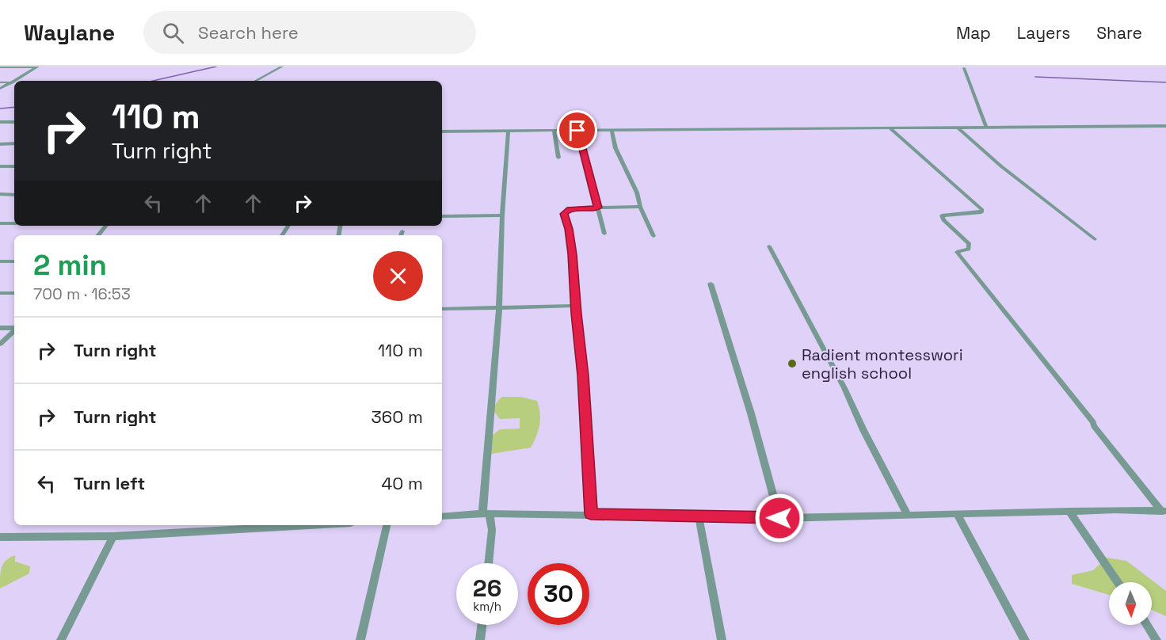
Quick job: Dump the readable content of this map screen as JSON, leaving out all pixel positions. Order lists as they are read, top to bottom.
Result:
{
  "places": ["Radient montesswori english school"],
  "north": "bottom",
  "page": {
    "header": "Waylane",
    "search": "Search here",
    "nav": ["Map", "Layers", "Share"],
    "turn": ["110 m", "Turn right"],
    "heading": ["2 min", "700 m · 16:53"],
    "list": [
      {
        "name": "Turn right",
        "value": "110 m"
      },
      {
        "name": "Turn right",
        "value": "360 m"
      },
      {
        "name": "Turn left",
        "value": "40 m"
      }
    ],
    "speed": "26 km/h",
    "limit": "30"
  }
}
